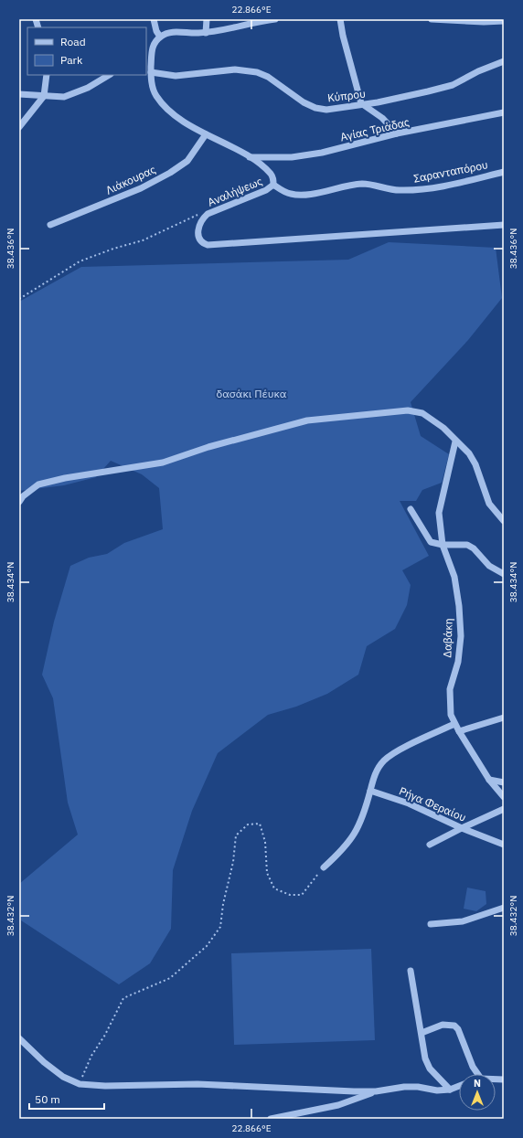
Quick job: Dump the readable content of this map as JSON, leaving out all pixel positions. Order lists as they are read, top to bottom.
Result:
{
  "streets": {
    "street": [
      "Κύπρου",
      "Αγίας Τριάδας",
      "Σαρανταπόρου",
      "Λιάκουρας",
      "Αναλήψεως",
      "Δαβάκη",
      "Ρήγα Φεραίου"
    ]
  },
  "crossings": [
    ["Κύπρου", "Αναλήψεως"],
    ["Αγίας Τριάδας", "Αναλήψεως"],
    ["Σαρανταπόρου", "Αναλήψεως"],
    ["Λιάκουρας", "Αναλήψεως"]
  ],
  "parks": ["δασάκι Πέυκα"],
  "legend": ["Road", "Park"],
  "scale_bar": "50 m",
  "north": "top",
  "coordinates": [
    "22.866°E",
    "38.436°N",
    "38.434°N",
    "38.432°N"
  ]
}
